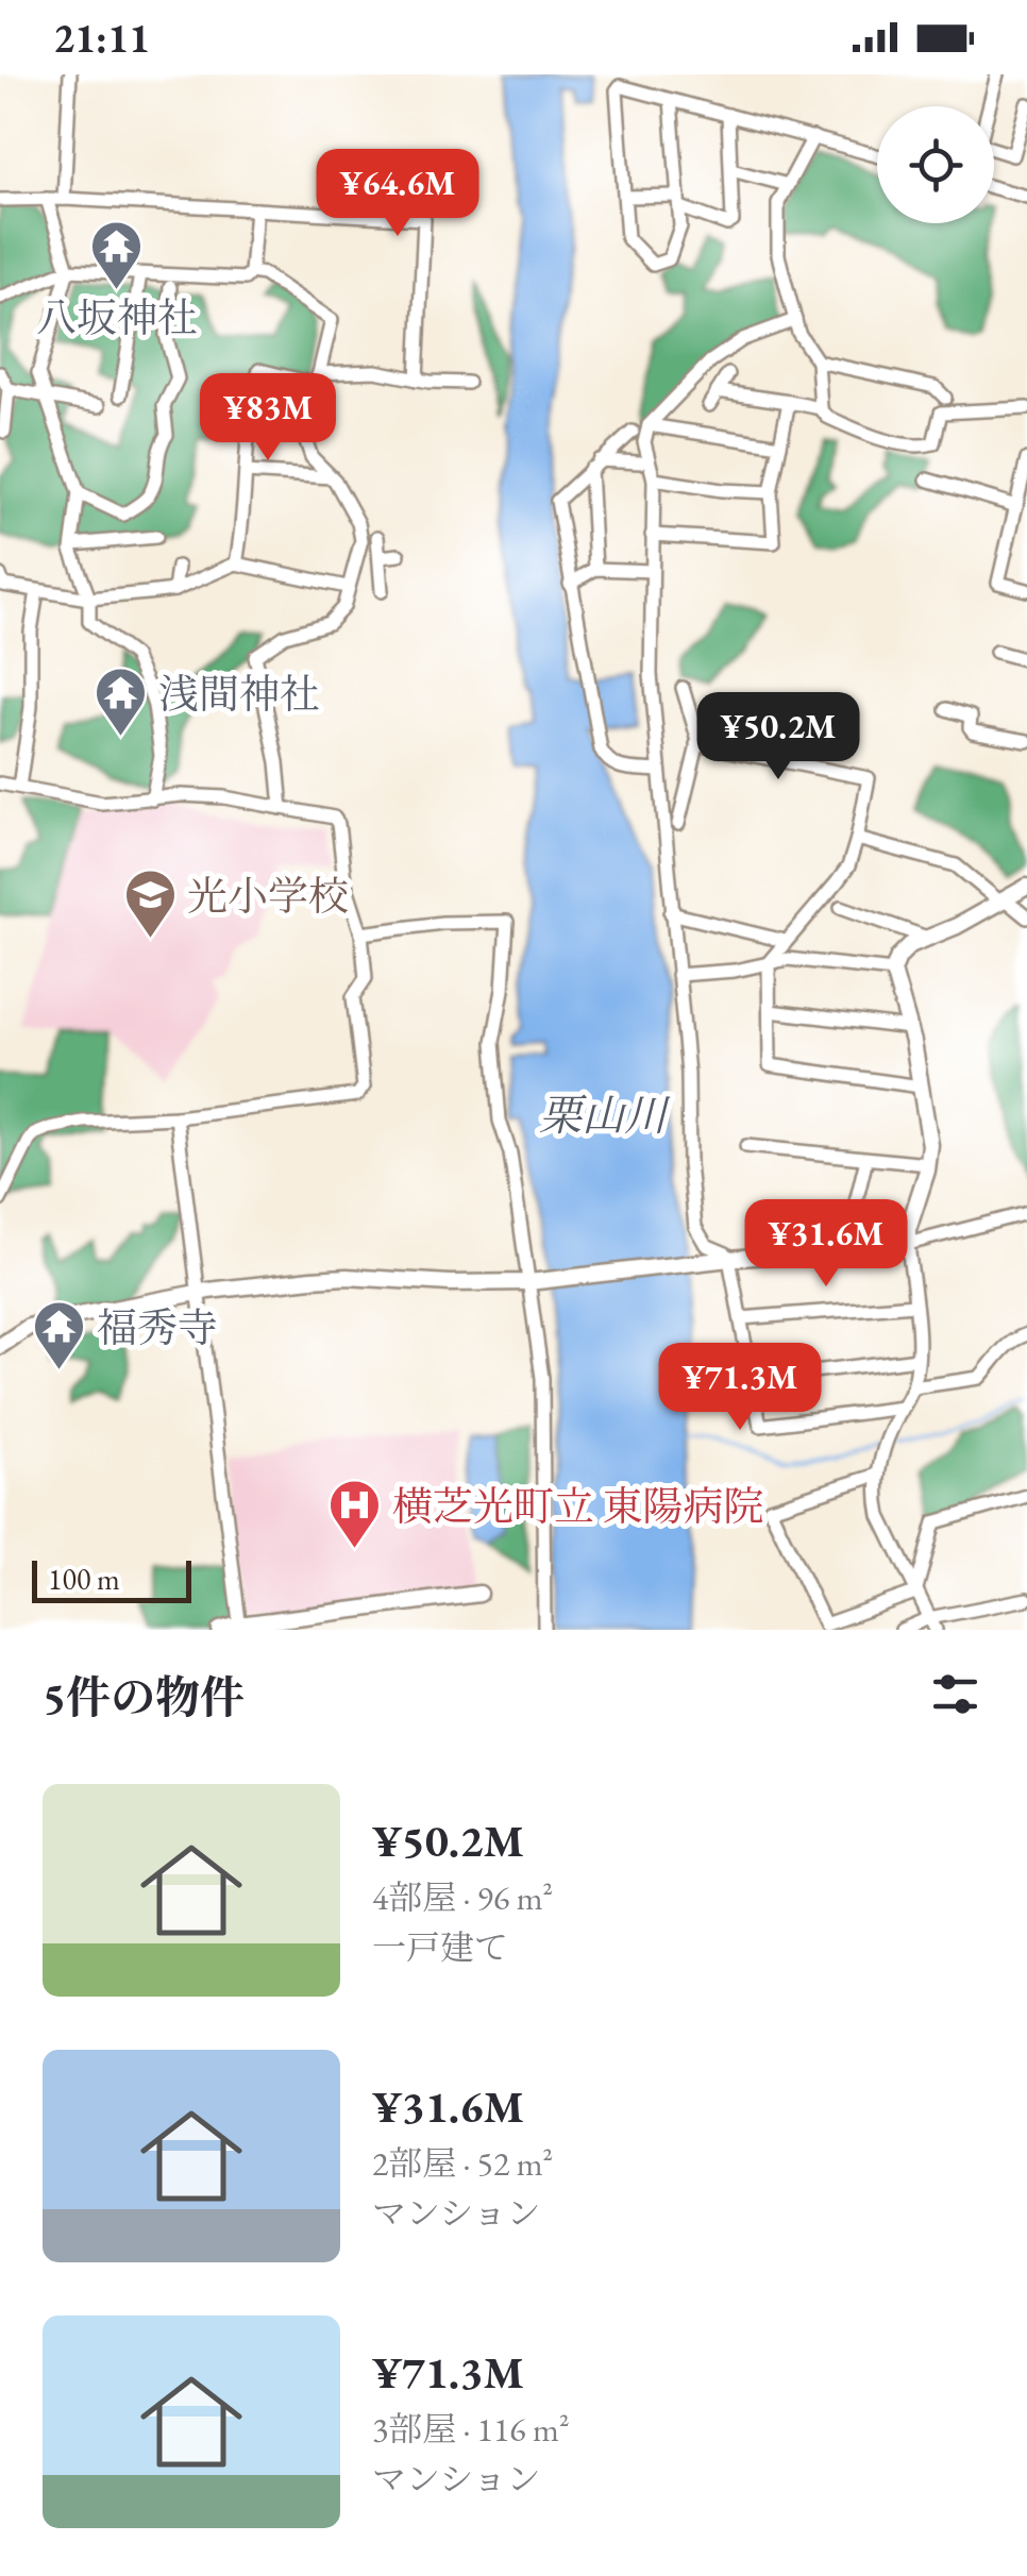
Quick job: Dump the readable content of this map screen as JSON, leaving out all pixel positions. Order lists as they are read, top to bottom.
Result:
{
  "water": ["栗山川"],
  "places": {
    "temple": ["八坂神社", "浅間神社", "福秀寺"],
    "school or university": ["光小学校"],
    "hospital": ["横芝光町立 東陽病院"]
  },
  "scale_bar": "100 m",
  "page": {
    "status": "21:11",
    "price": [
      "¥64.6M",
      "¥83M",
      "¥50.2M",
      "¥31.6M",
      "¥71.3M"
    ],
    "scale": "100 m",
    "heading": "5件の物件",
    "list": [
      {
        "name": "¥50.2M",
        "note": "4部屋 · 96 m² · 一戸建て"
      },
      {
        "name": "¥31.6M",
        "note": "2部屋 · 52 m² · マンション"
      },
      {
        "name": "¥71.3M",
        "note": "3部屋 · 116 m² · マンション"
      }
    ]
  }
}
